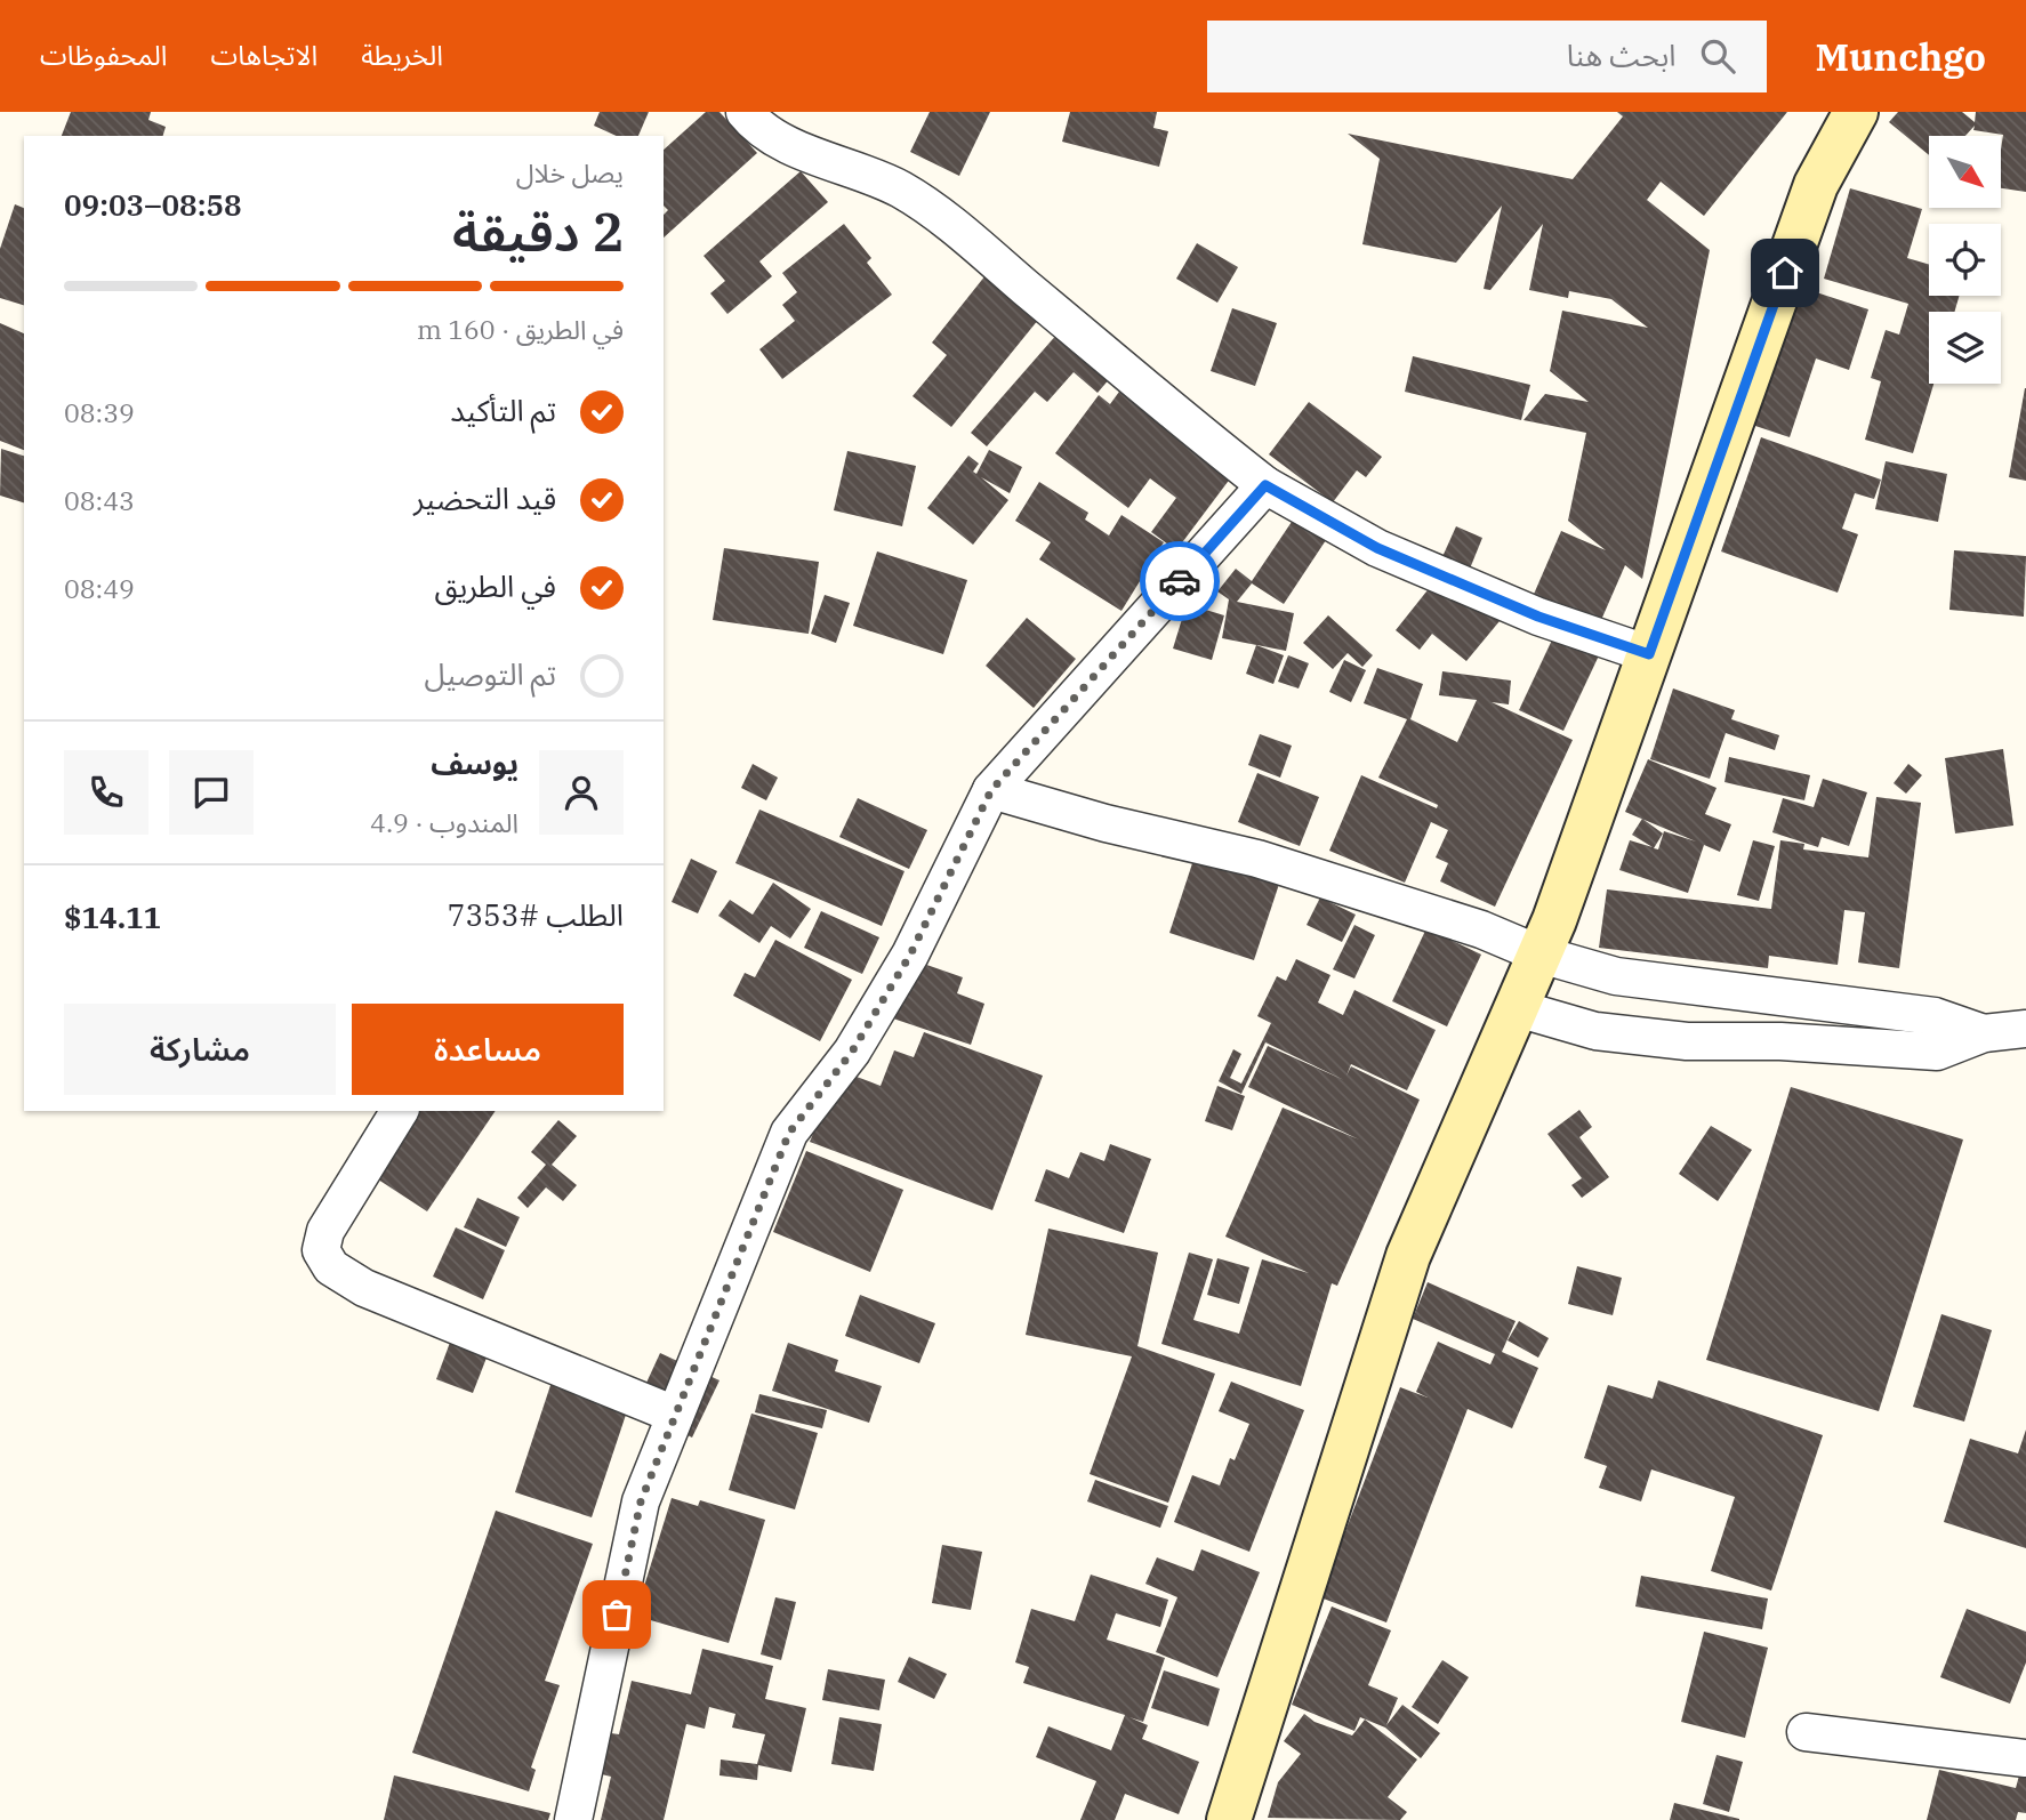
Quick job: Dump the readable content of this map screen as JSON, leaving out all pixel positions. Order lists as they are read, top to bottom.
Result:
{
  "north": "bottom right",
  "page": {
    "header": "Munchgo",
    "search": "ابحث هنا",
    "nav": ["الخريطة", "الاتجاهات", "المحفوظات"],
    "heading": ["2 دقيقة", "يصل خلال", "08:58–09:03"],
    "panel": [
      "يوسف",
      "المندوب · 4.9",
      "الطلب #7353",
      "$14.11"
    ],
    "bar": "في الطريق · 160 m",
    "list": [
      ["تم التأكيد", "08:39"],
      ["قيد التحضير", "08:43"],
      ["في الطريق", "08:49"],
      "تم التوصيل"
    ],
    "buttons": ["مساعدة", "مشاركة"]
  }
}
